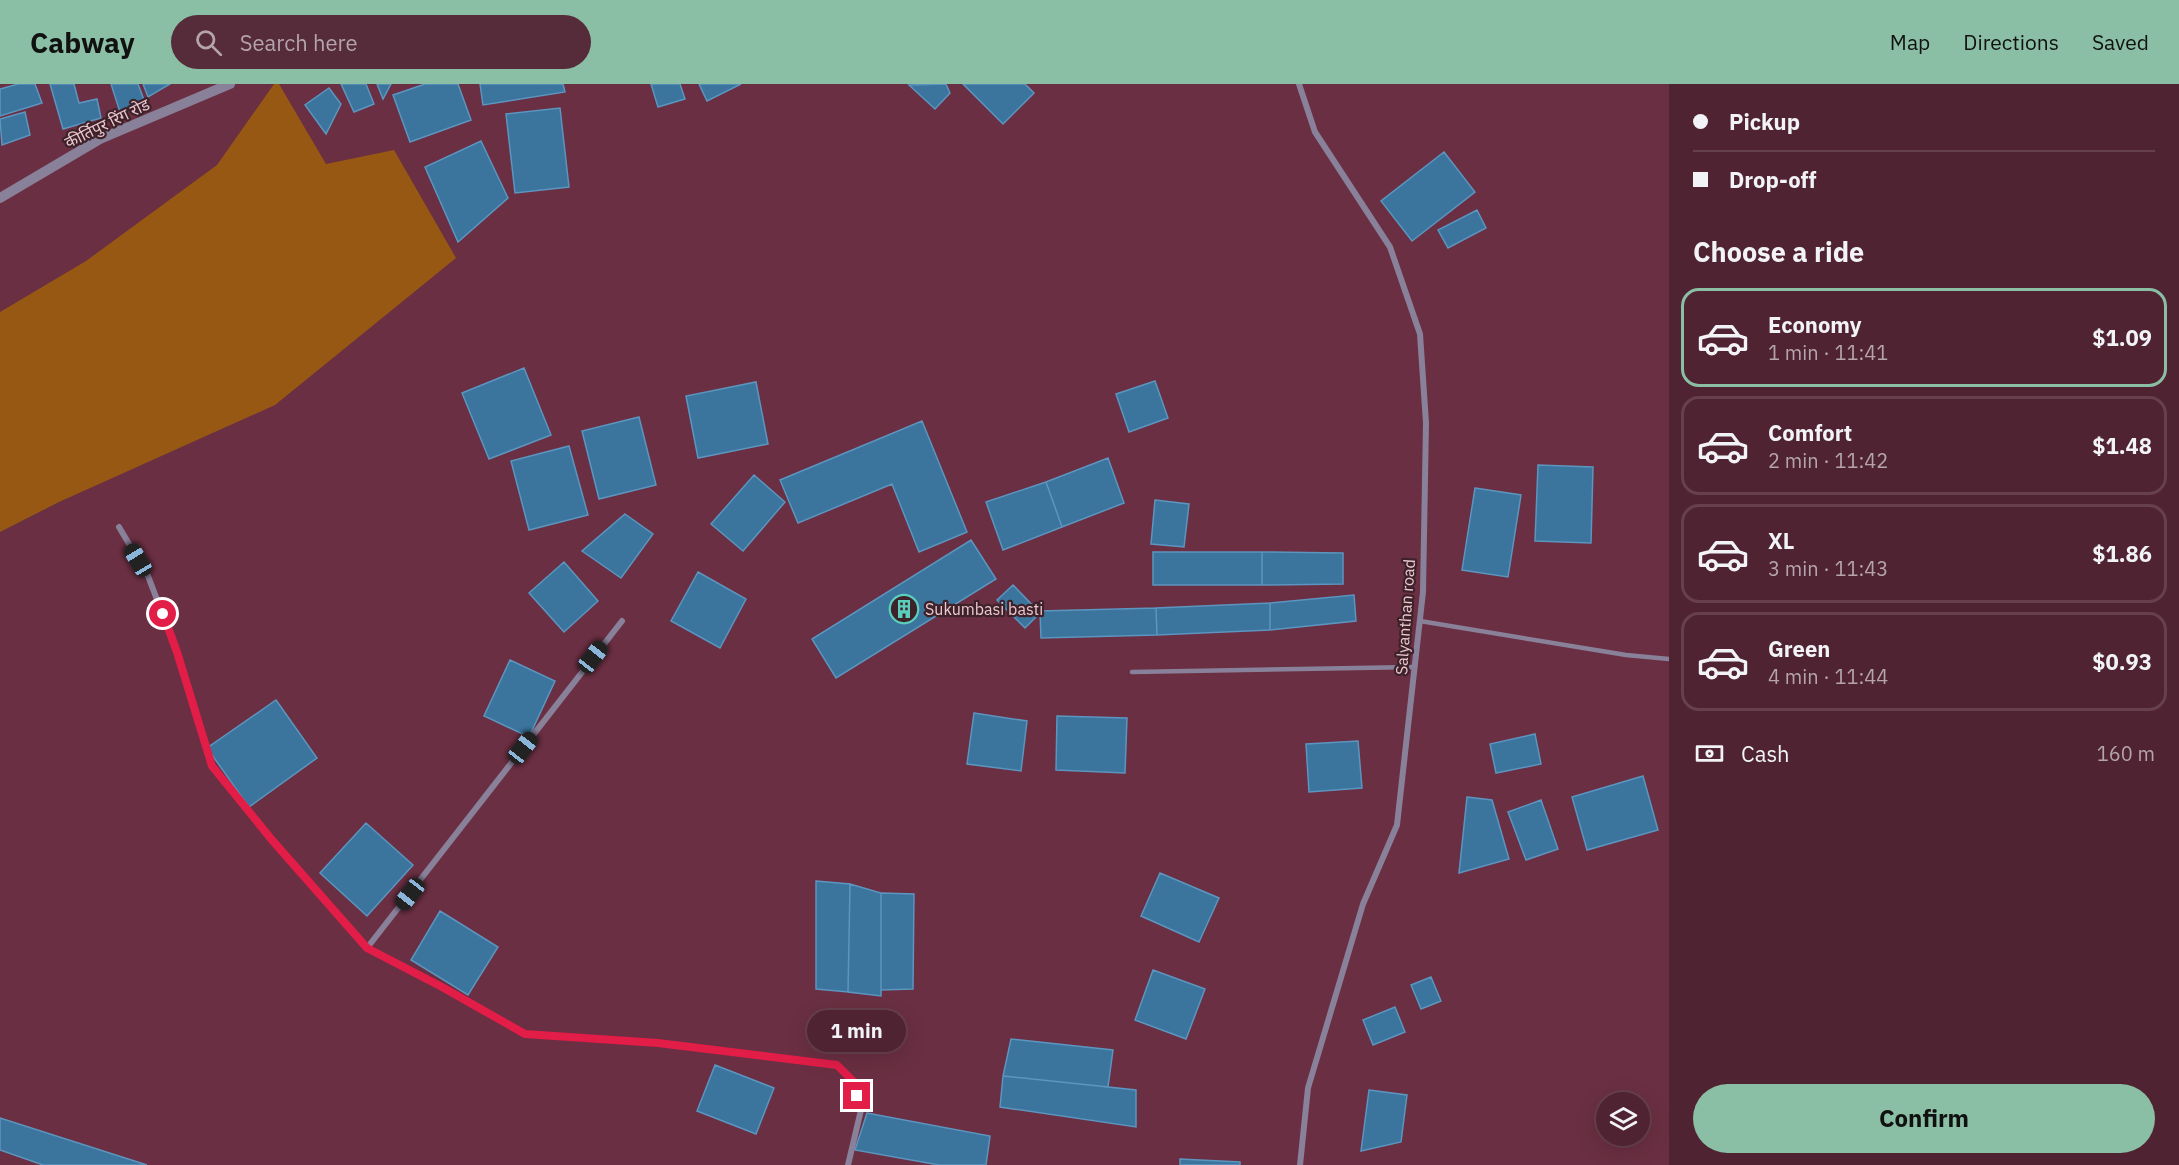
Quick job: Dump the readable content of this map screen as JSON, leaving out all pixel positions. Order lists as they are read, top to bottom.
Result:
{
  "streets": {
    "street": ["कीर्तिपुर रिंग रोड", "Salyanthan road"]
  },
  "places": {
    "building": ["Sukumbasi basti"]
  },
  "page": {
    "header": "Cabway",
    "search": "Search here",
    "nav": ["Map", "Directions", "Saved"],
    "banner": ["Pickup", "Drop-off"],
    "heading": "Choose a ride",
    "list": [
      {
        "name": "Economy",
        "note": "1 min · 11:41",
        "value": "$1.09"
      },
      {
        "name": "Comfort",
        "note": "2 min · 11:42",
        "value": "$1.48"
      },
      {
        "name": "XL",
        "note": "3 min · 11:43",
        "value": "$1.86"
      },
      {
        "name": "Green",
        "note": "4 min · 11:44",
        "value": "$0.93"
      }
    ],
    "pay": ["Cash", "160 m"],
    "bubble": "1 min",
    "buttons": "Confirm"
  }
}
